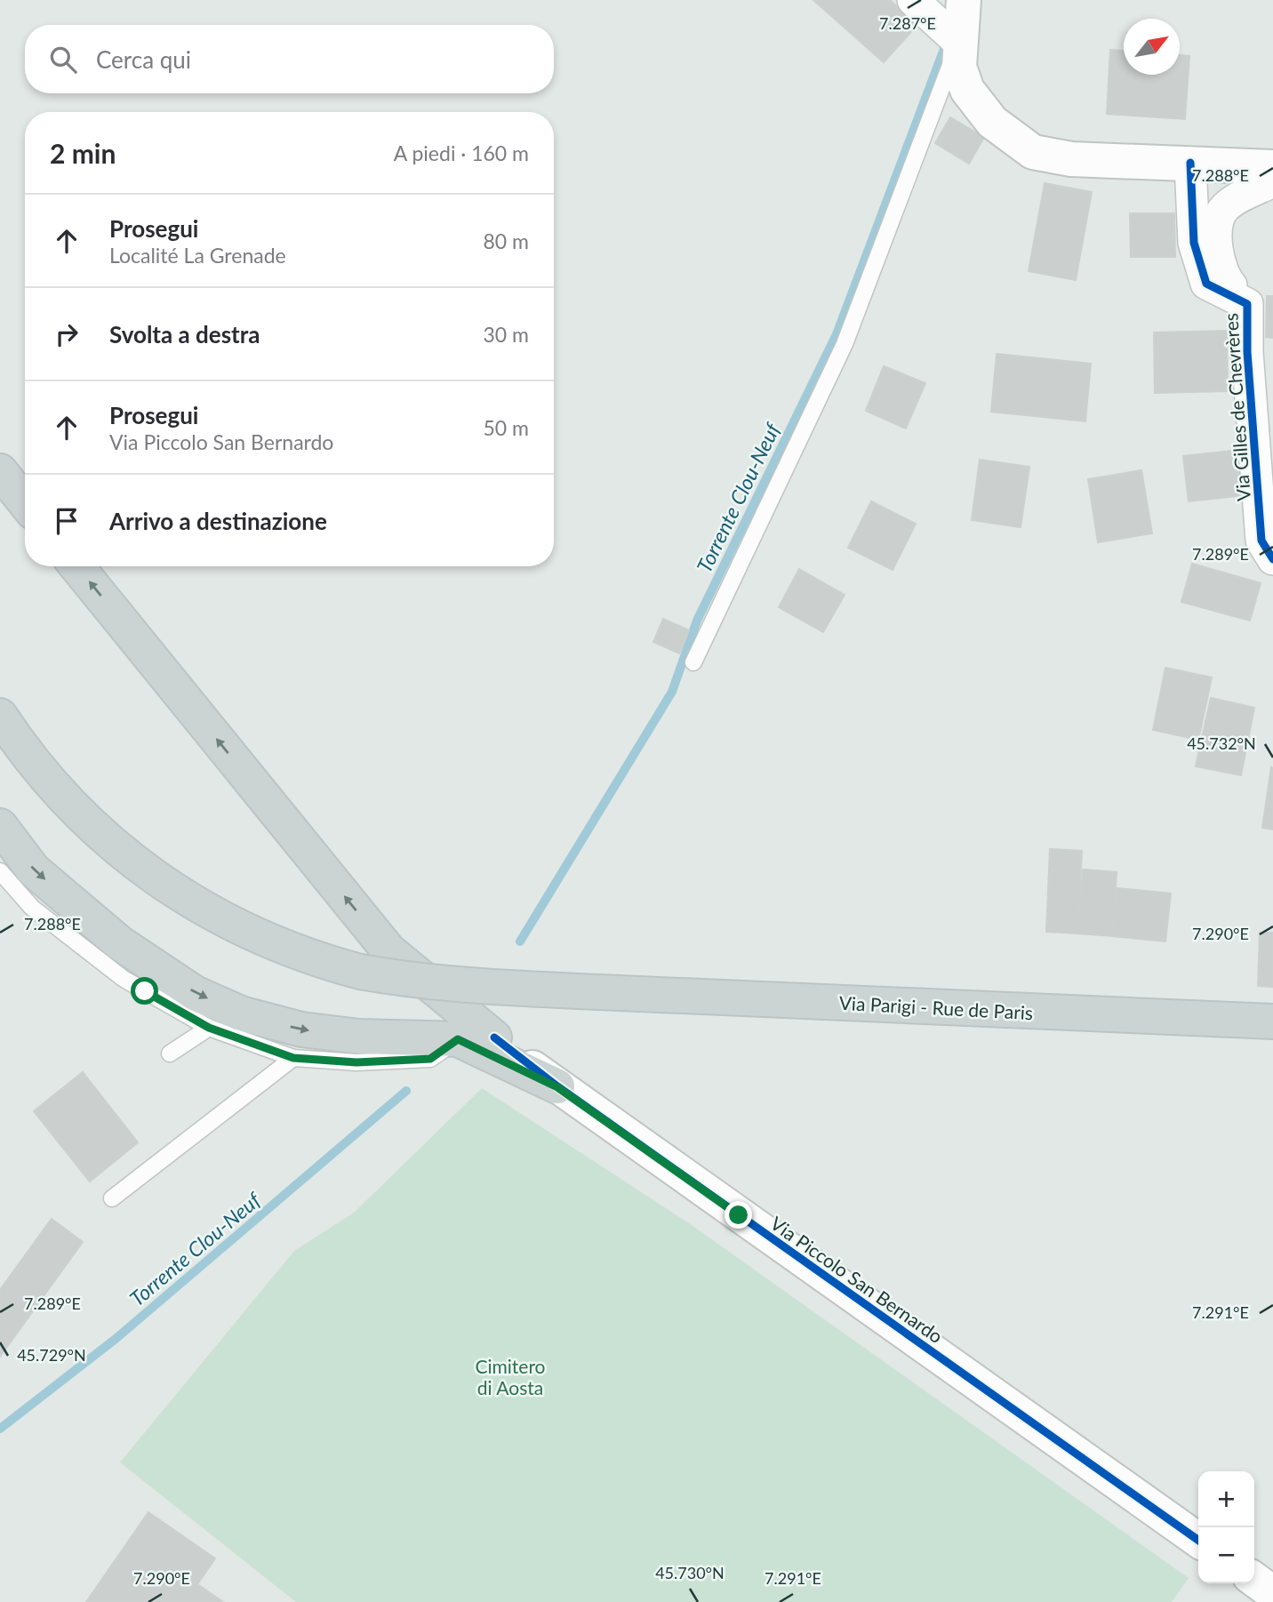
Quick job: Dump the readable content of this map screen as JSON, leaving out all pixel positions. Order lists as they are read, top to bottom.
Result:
{
  "streets": {
    "main road": ["Via Parigi - Rue de Paris"],
    "street": ["Via Gilles de Chevrères", "Via Piccolo San Bernardo"]
  },
  "water": ["Torrente Clou-Neuf"],
  "parks": ["Cimitero di Aosta"],
  "north": "top right",
  "page": {
    "search": "Cerca qui",
    "heading": ["2 min", "A piedi · 160 m"],
    "list": [
      ["Prosegui", "Localité La Grenade", "80 m"],
      ["Svolta a destra", "30 m"],
      ["Prosegui", "Via Piccolo San Bernardo", "50 m"],
      "Arrivo a destinazione"
    ],
    "map_buttons": ["+", "−"]
  },
  "coordinates": [
    "7.287°E",
    "7.288°E",
    "7.289°E",
    "45.732°N",
    "7.290°E",
    "7.291°E",
    "45.729°N",
    "45.730°N"
  ]
}
